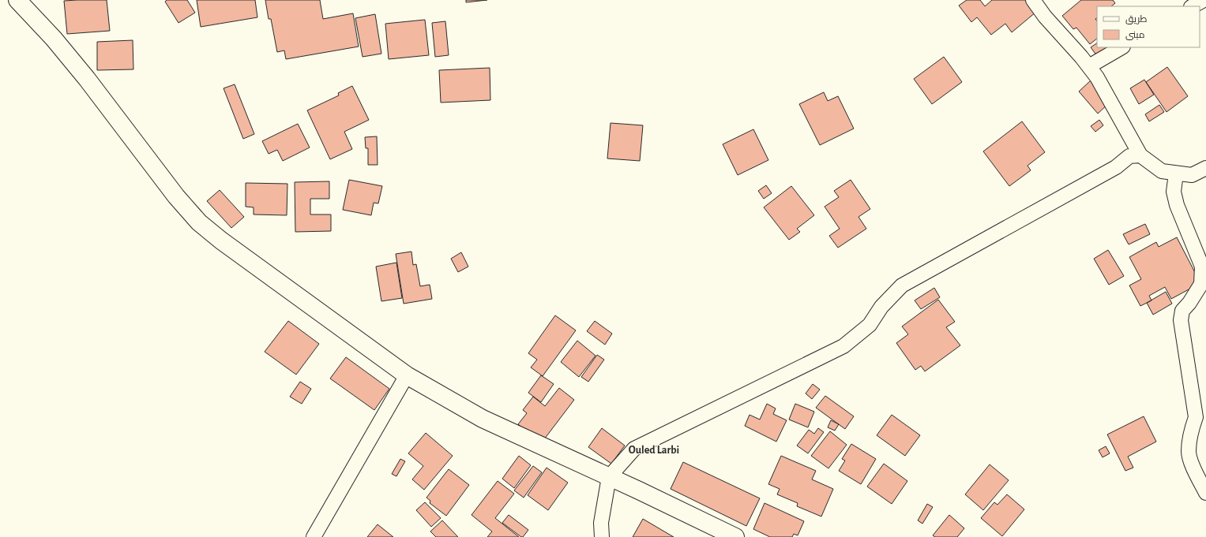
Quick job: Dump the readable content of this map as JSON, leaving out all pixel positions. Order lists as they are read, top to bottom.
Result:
{
  "districts": ["Ouled Larbi"],
  "legend": ["طريق", "مبنى"]
}
